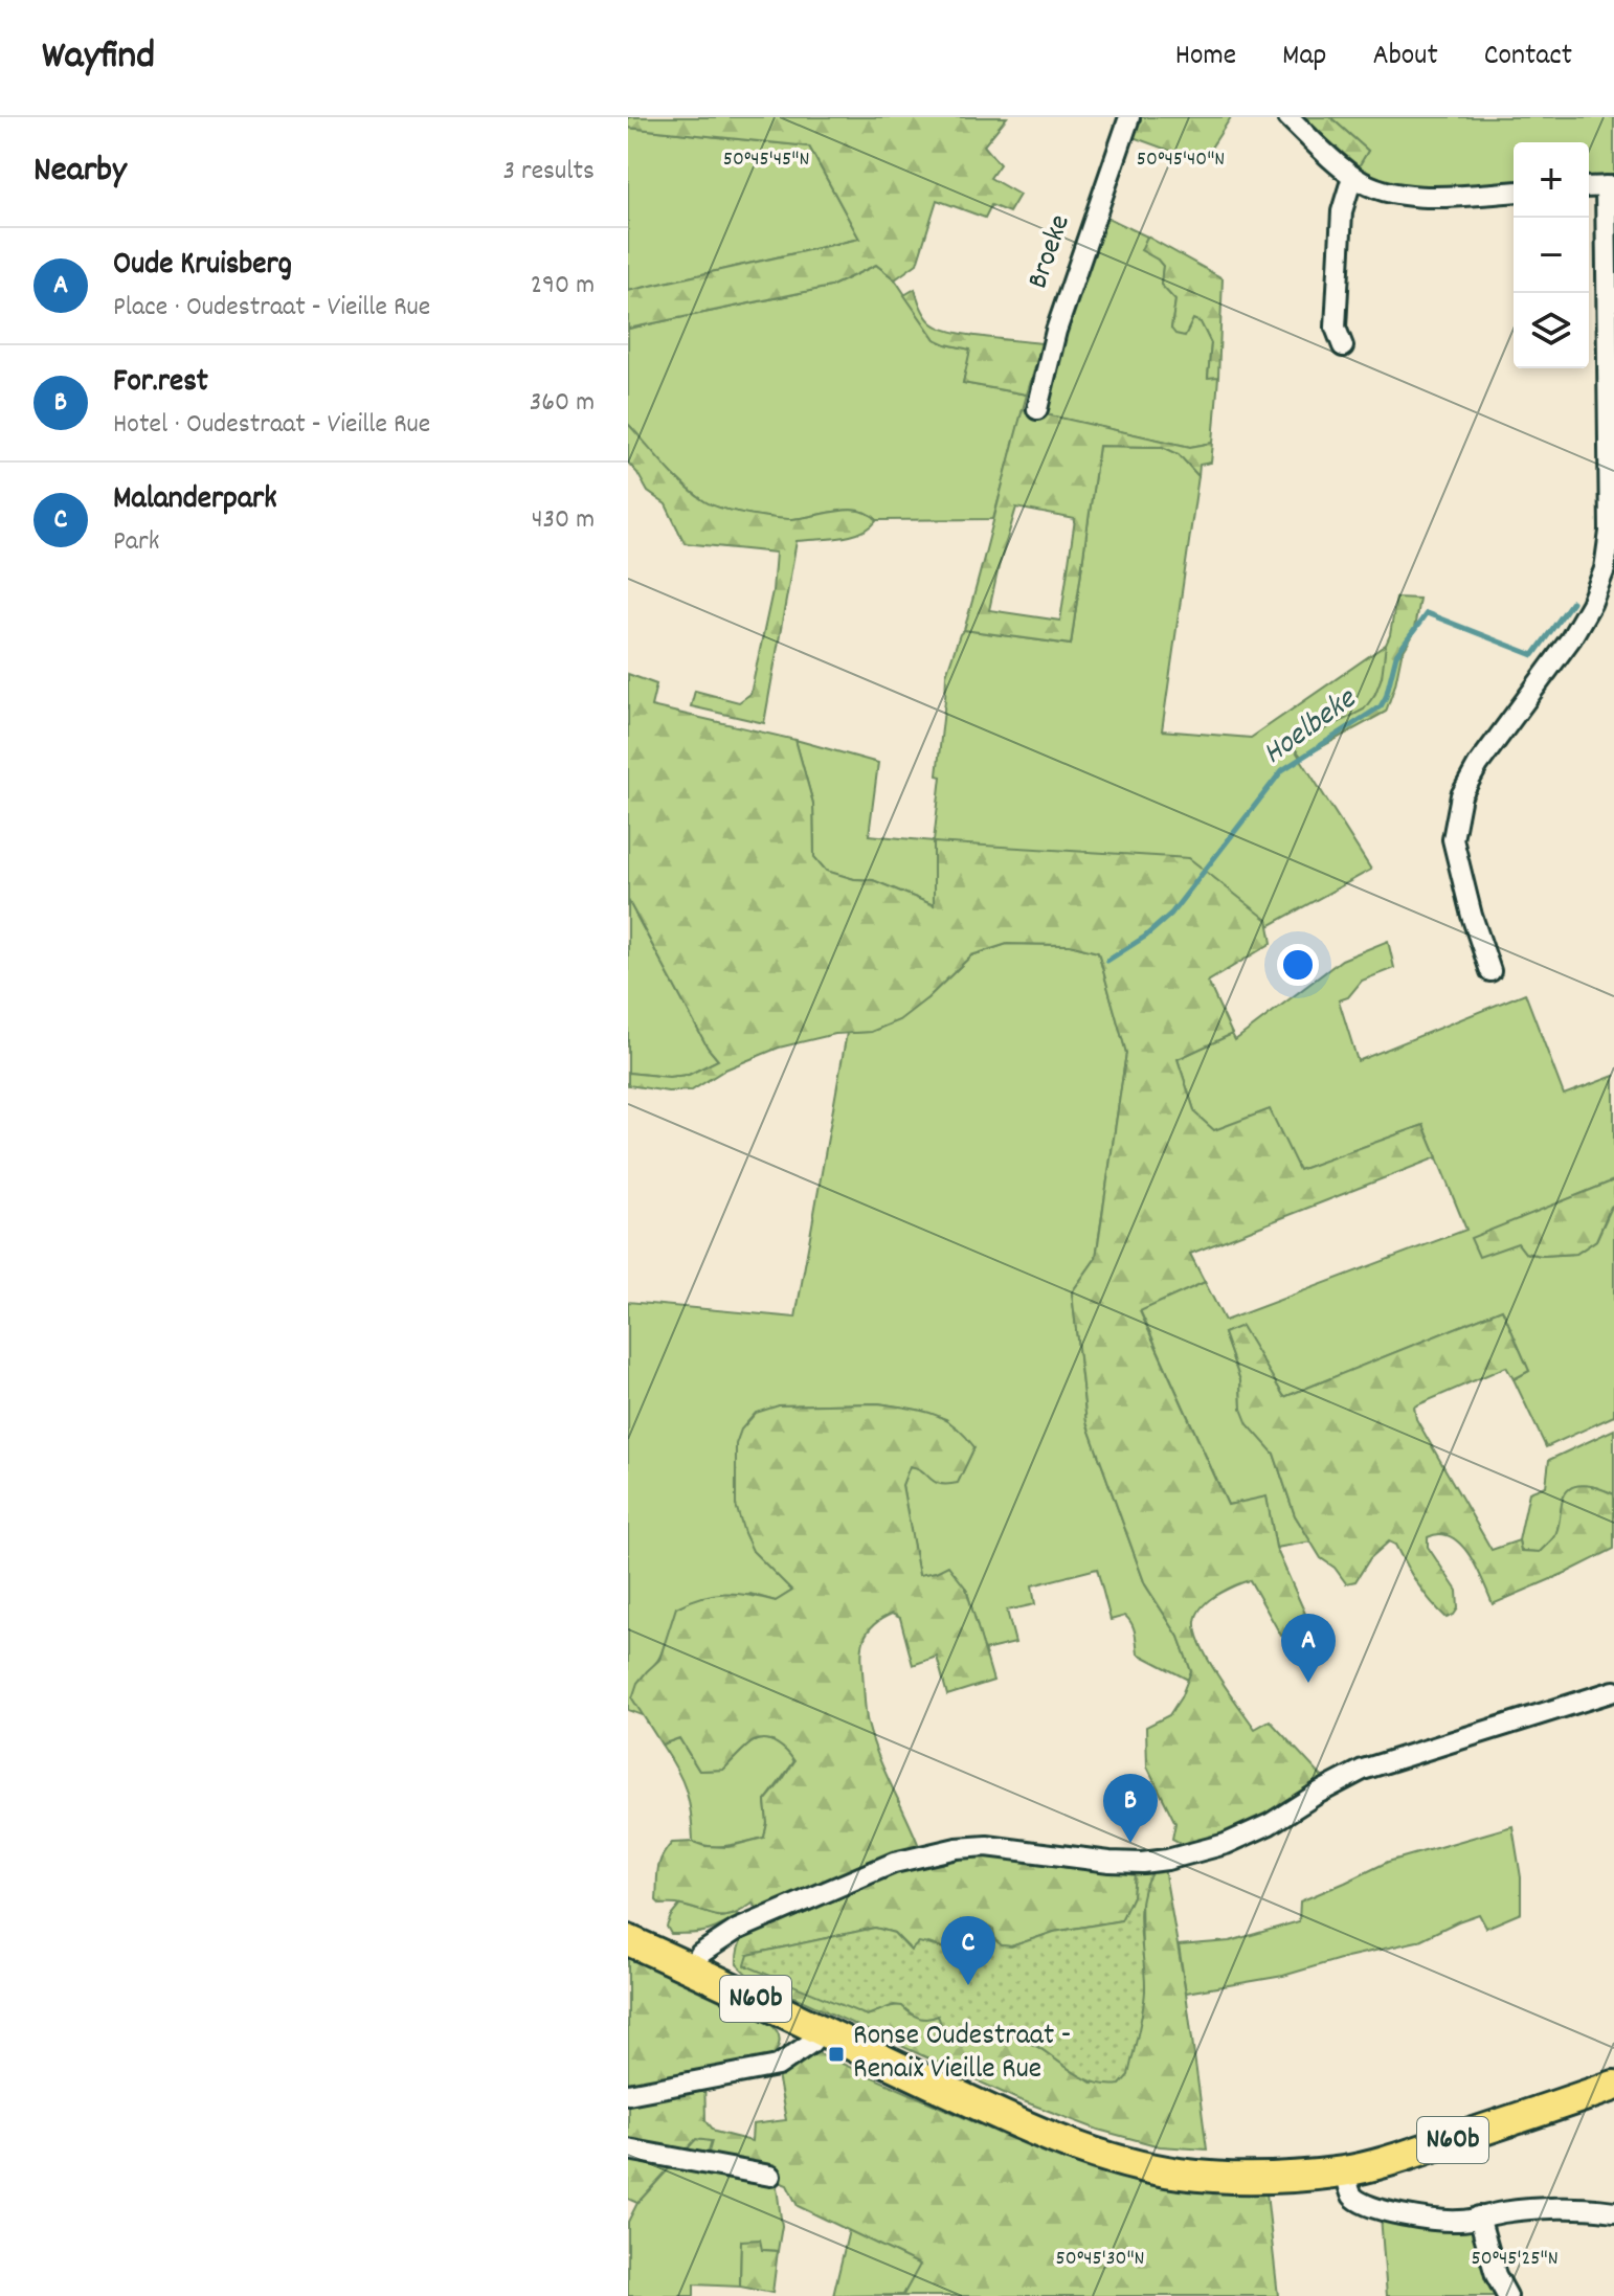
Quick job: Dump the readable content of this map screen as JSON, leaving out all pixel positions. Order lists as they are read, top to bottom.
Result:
{
  "streets": {
    "main road": ["N60b"],
    "street": ["Broeke"]
  },
  "water": ["Hoelbeke"],
  "places": {
    "transit": ["Ronse Oudestraat - Renaix Vieille Rue"]
  },
  "page": {
    "header": "Wayfind",
    "nav": [
      "Home",
      "Map",
      "About",
      "Contact"
    ],
    "heading": ["Nearby", "3 results"],
    "map_buttons": ["+", "−"],
    "list": [
      {
        "mark": "A",
        "name": "Oude Kruisberg",
        "note": "Place · Oudestraat - Vieille Rue",
        "value": "290 m"
      },
      {
        "mark": "B",
        "name": "For.rest",
        "note": "Hotel · Oudestraat - Vieille Rue",
        "value": "360 m"
      },
      {
        "mark": "C",
        "name": "Malanderpark",
        "note": "Park",
        "value": "430 m"
      }
    ],
    "pins": ["A", "B", "C"]
  },
  "coordinates": [
    "50°45'40\"N",
    "50°45'45\"N",
    "50°45'30\"N",
    "50°45'25\"N"
  ]
}
